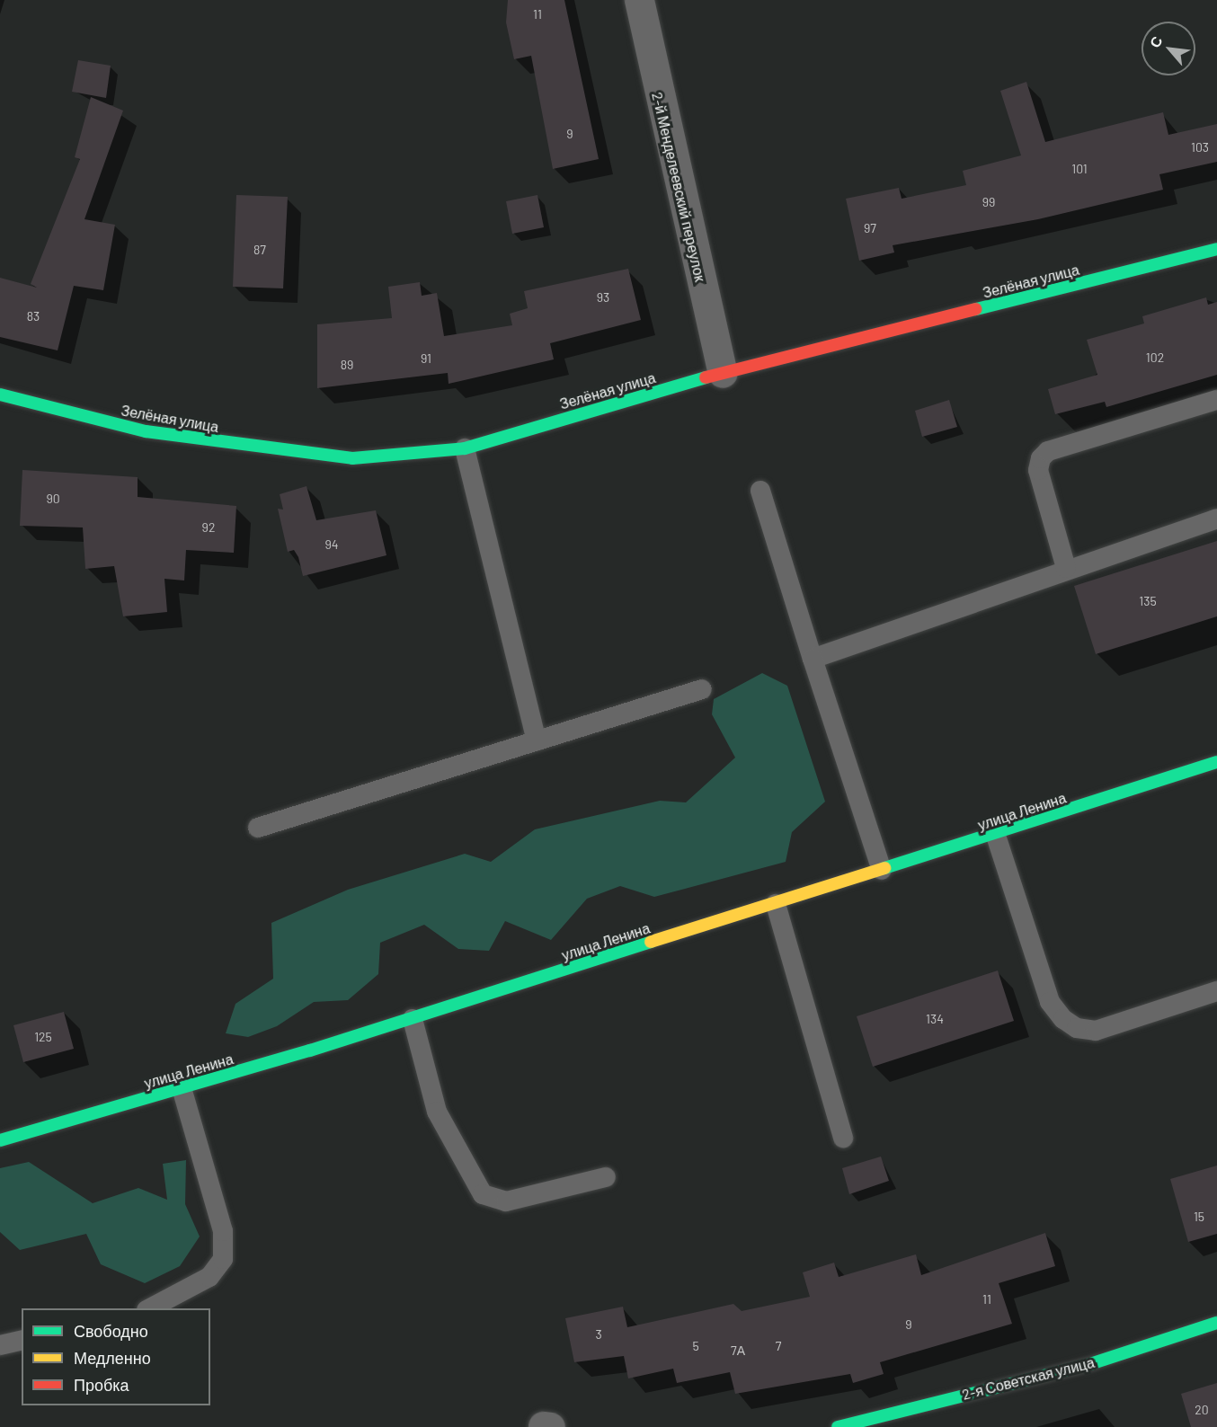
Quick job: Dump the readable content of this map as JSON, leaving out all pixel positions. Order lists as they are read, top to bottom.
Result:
{
  "streets": {
    "street": [
      "2-й Менделеевский переулок",
      "Зелёная улица",
      "улица Ленина",
      "2-я Советская улица"
    ]
  },
  "crossings": [
    ["2-й Менделеевский переулок", "Зелёная улица"]
  ],
  "house_numbers": [
    "11",
    "9",
    "103",
    "101",
    "99",
    "97",
    "87",
    "93",
    "83",
    "102",
    "91",
    "89",
    "90",
    "92",
    "94",
    "135",
    "134",
    "125",
    "15",
    "11",
    "9",
    "3",
    "5",
    "7",
    "7А",
    "20"
  ],
  "legend": ["Свободно", "Медленно", "Пробка"],
  "north": "top left"
}
